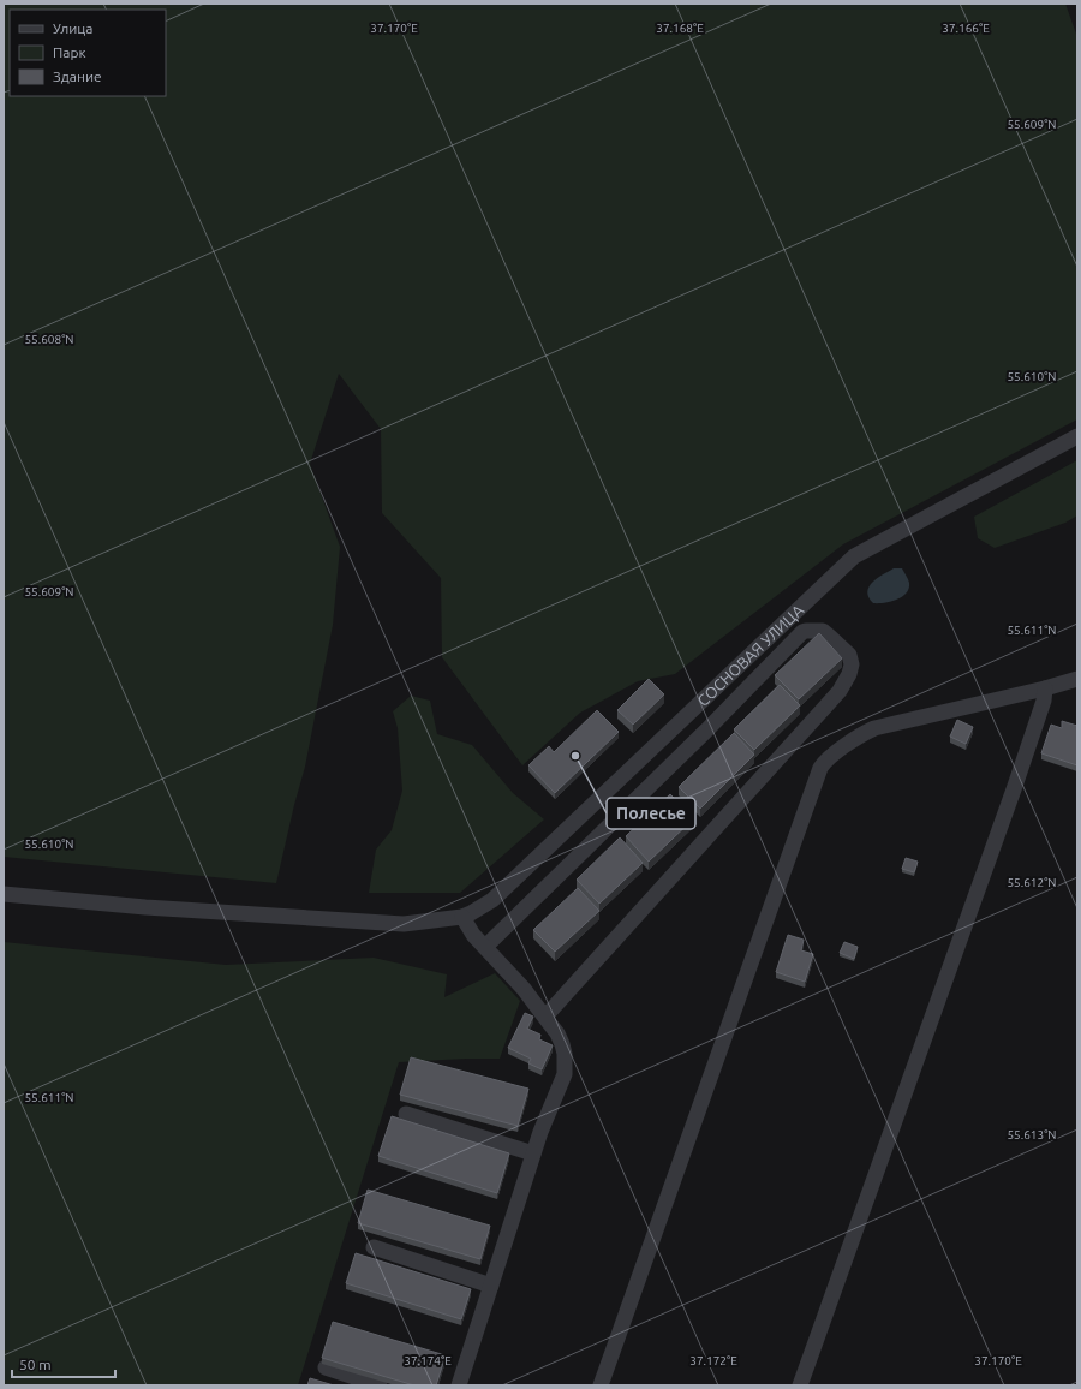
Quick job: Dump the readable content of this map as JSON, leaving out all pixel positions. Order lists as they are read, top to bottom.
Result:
{
  "streets": {
    "street": ["СОСНОВАЯ УЛИЦА"]
  },
  "places": ["Полесье"],
  "legend": ["Улица", "Парк", "Здание"],
  "scale_bar": "50 m",
  "coordinates": [
    "37.170°E",
    "37.168°E",
    "37.166°E",
    "55.609°N",
    "55.608°N",
    "55.610°N",
    "55.611°N",
    "55.612°N",
    "55.613°N",
    "37.174°E",
    "37.172°E"
  ]
}
